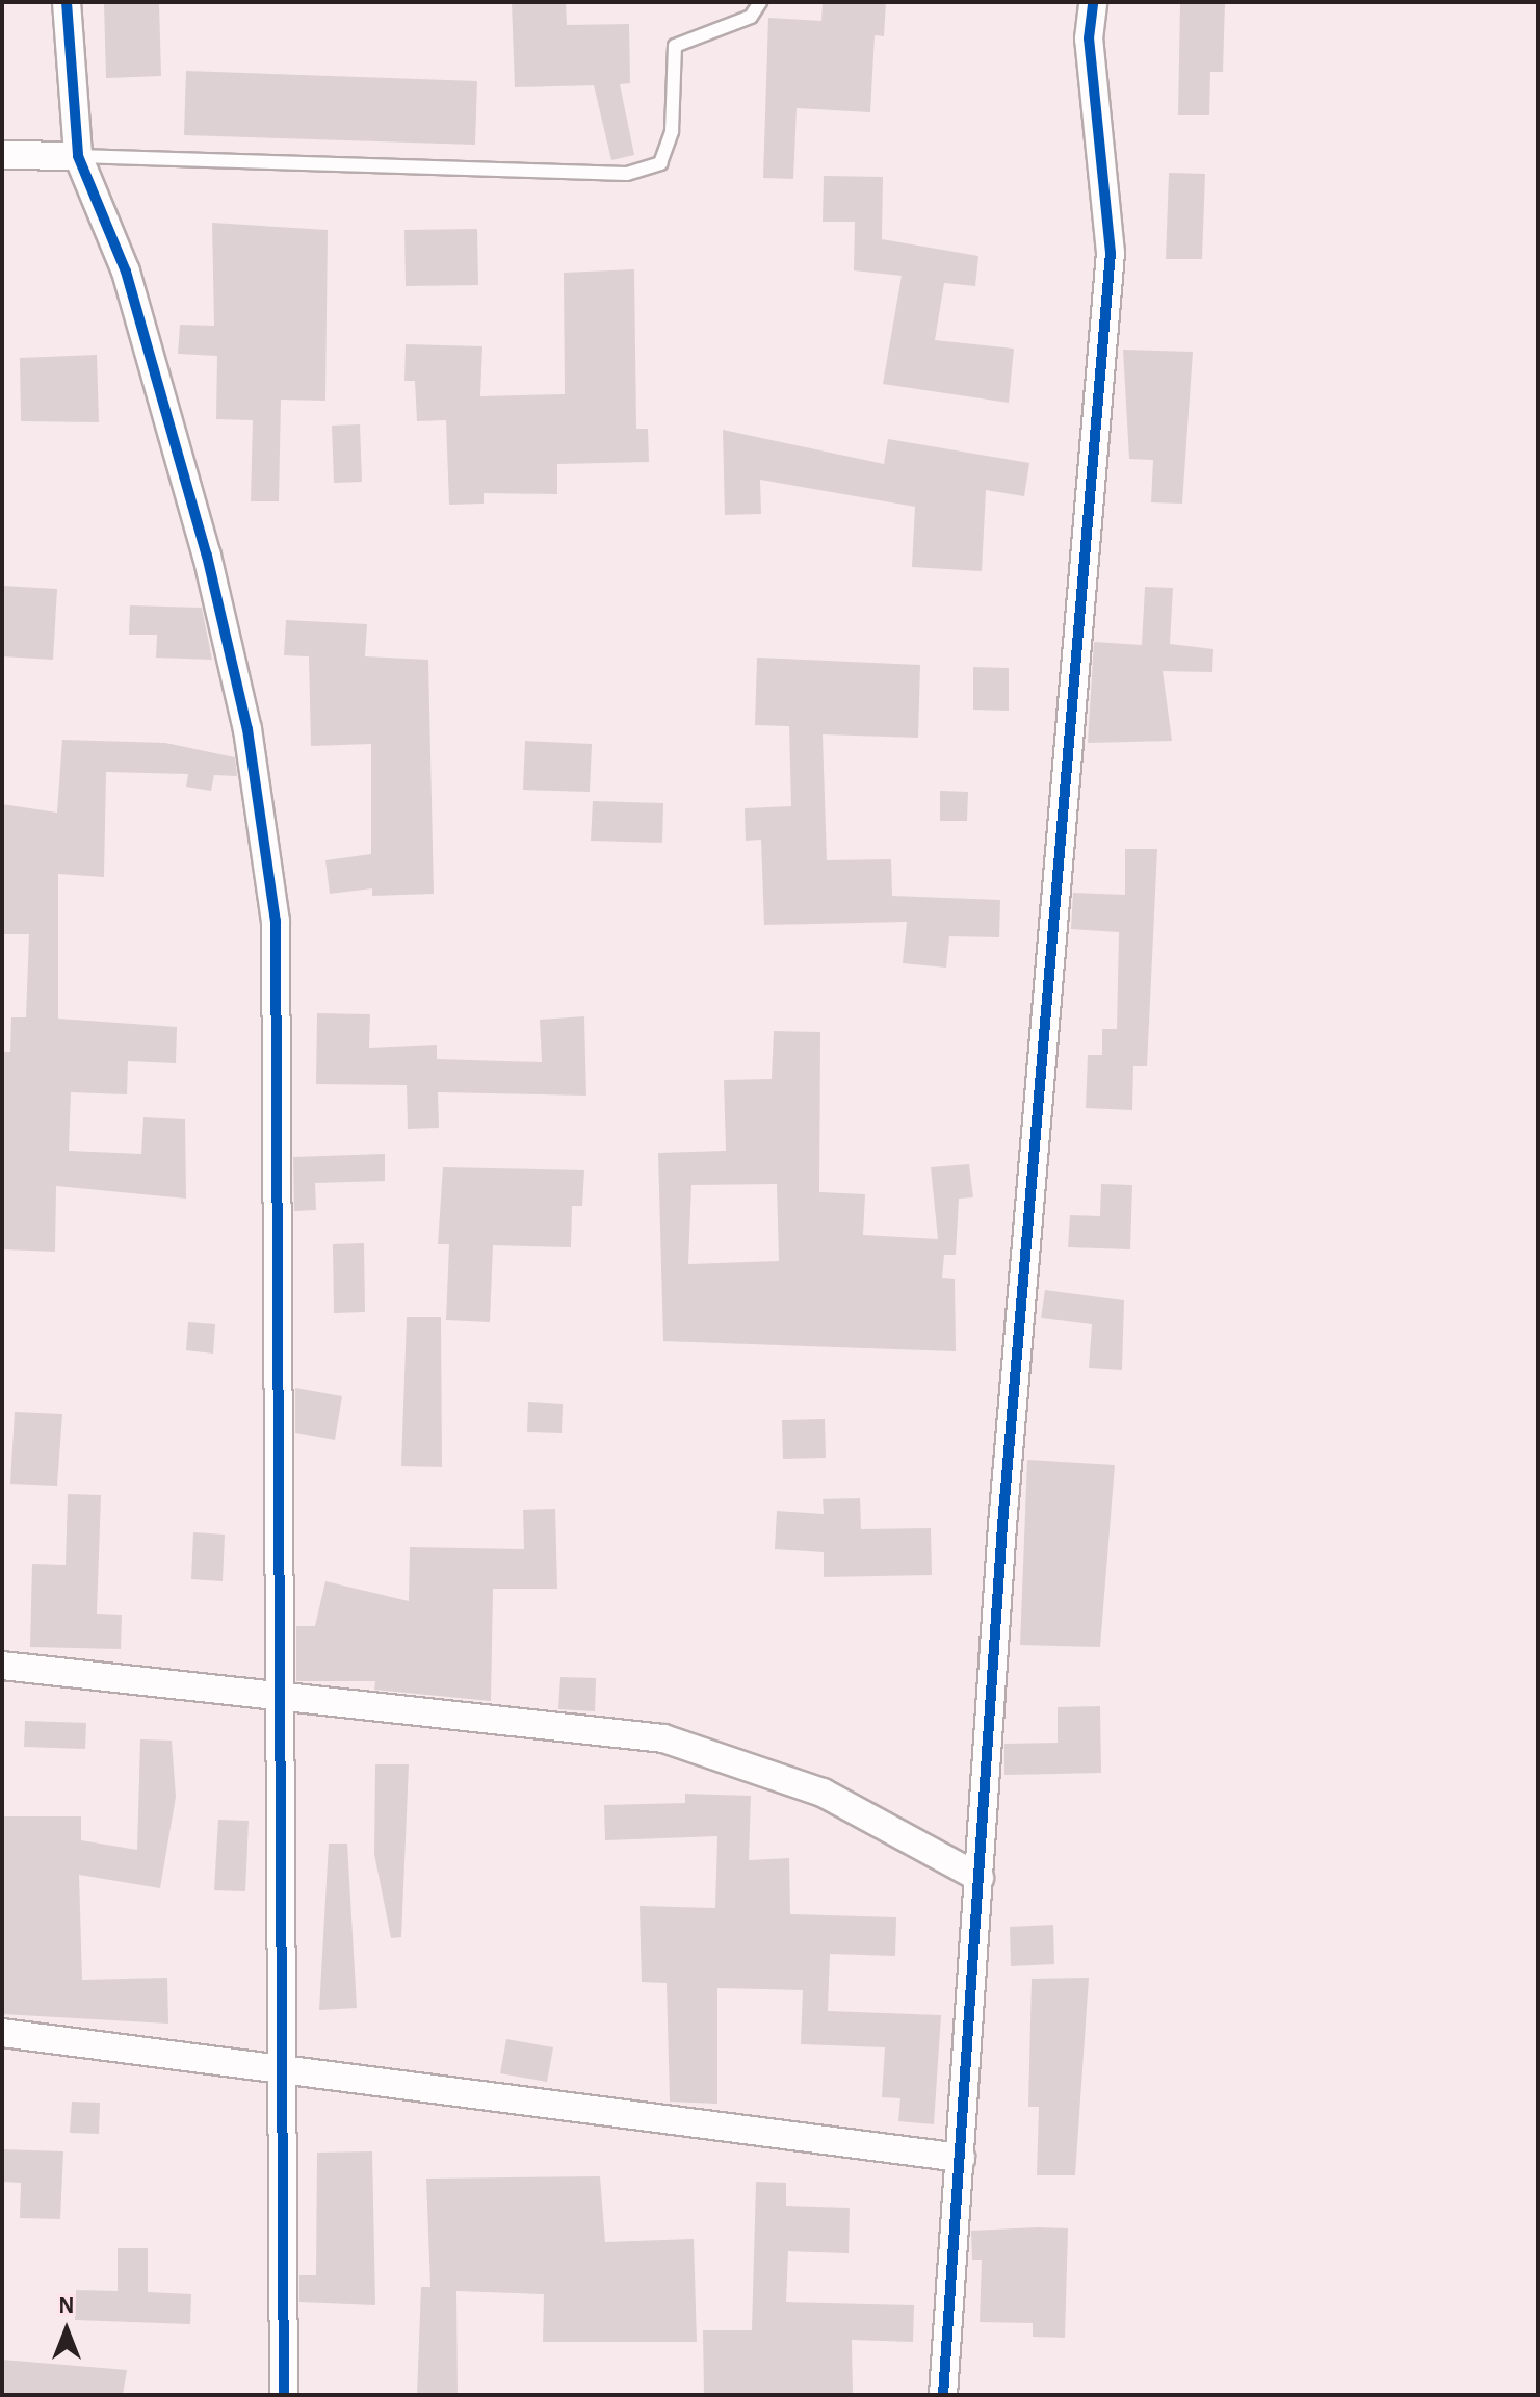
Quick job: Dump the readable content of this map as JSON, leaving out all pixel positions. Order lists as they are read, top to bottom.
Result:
{
  "north": "top"
}
